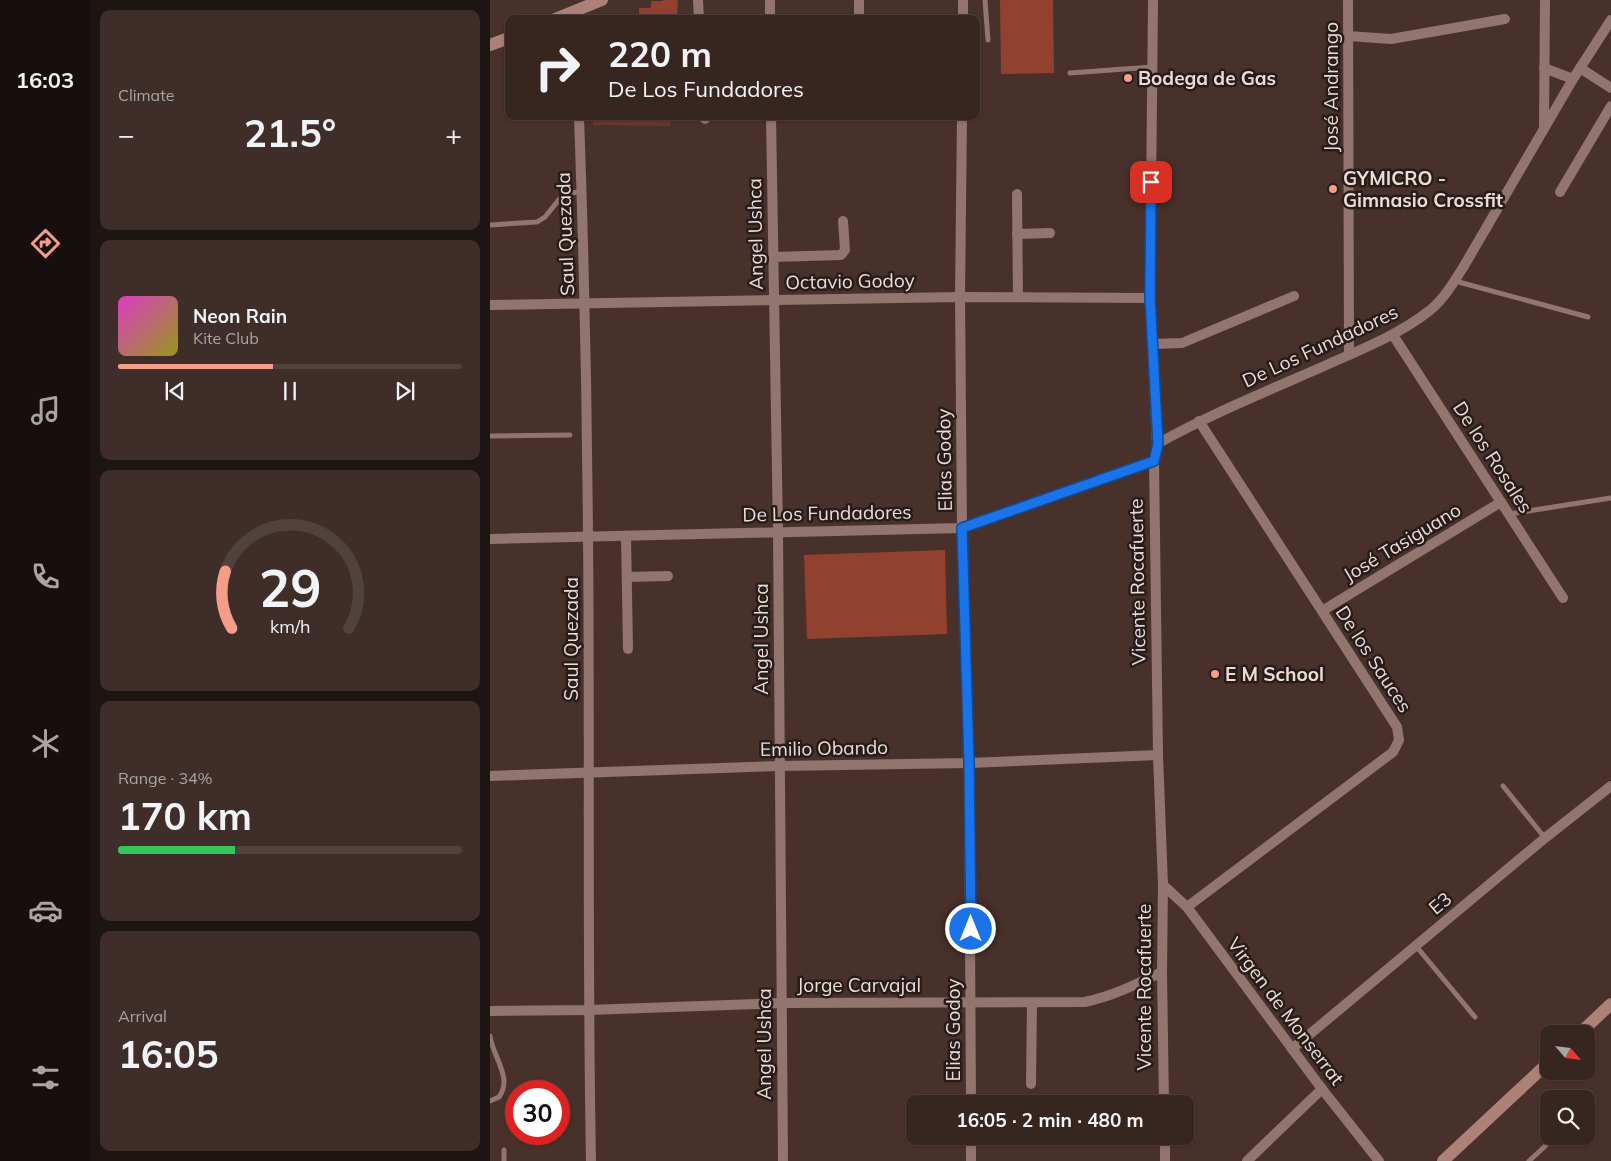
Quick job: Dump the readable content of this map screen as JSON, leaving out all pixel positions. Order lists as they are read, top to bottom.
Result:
{
  "streets": {
    "street": [
      "José Andrango",
      "Saul Quezada",
      "Angel Ushca",
      "Octavio Godoy",
      "De Los Fundadores",
      "De los Rosales",
      "Elias Godoy",
      "José Tasiguano",
      "Vicente Rocafuerte",
      "De los Sauces",
      "Emilio Obando",
      "E3",
      "Jorge Carvajal",
      "Virgen de Monserrat"
    ]
  },
  "crossings": [
    ["José Andrango", "De Los Fundadores"],
    ["Saul Quezada", "Octavio Godoy"],
    ["Saul Quezada", "De Los Fundadores"],
    ["Saul Quezada", "Emilio Obando"],
    ["Saul Quezada", "Jorge Carvajal"],
    ["Angel Ushca", "Octavio Godoy"],
    ["Angel Ushca", "De Los Fundadores"],
    ["Angel Ushca", "Emilio Obando"],
    ["Angel Ushca", "Jorge Carvajal"],
    ["Octavio Godoy", "Elias Godoy"],
    ["Octavio Godoy", "Vicente Rocafuerte"],
    ["De Los Fundadores", "De los Rosales"],
    ["De Los Fundadores", "Elias Godoy"],
    ["De Los Fundadores", "Vicente Rocafuerte"],
    ["De Los Fundadores", "De los Sauces"],
    ["De los Rosales", "José Tasiguano"],
    ["Elias Godoy", "Emilio Obando"],
    ["Elias Godoy", "Jorge Carvajal"],
    ["José Tasiguano", "De los Sauces"],
    ["Vicente Rocafuerte", "Emilio Obando"],
    ["Vicente Rocafuerte", "Jorge Carvajal"],
    ["Vicente Rocafuerte", "Virgen de Monserrat"],
    ["De los Sauces", "Virgen de Monserrat"],
    ["E3", "Virgen de Monserrat"]
  ],
  "places": ["Bodega de Gas", "GYMICRO - Gimnasio Crossfit", "E M School"],
  "north": "bottom right",
  "page": {
    "tabs": "16:03",
    "tile": [
      "Climate",
      ["Range · 34%", "170 km"],
      ["Arrival", "16:05"]
    ],
    "turn": ["220 m", "De Los Fundadores"],
    "heat": ["−", "21.5°", "+"],
    "song": ["Neon Rain", "Kite Club"],
    "limit": "30",
    "trip": "16:05 · 2 min · 480 m",
    "gauge": ["29", "km/h"]
  }
}
